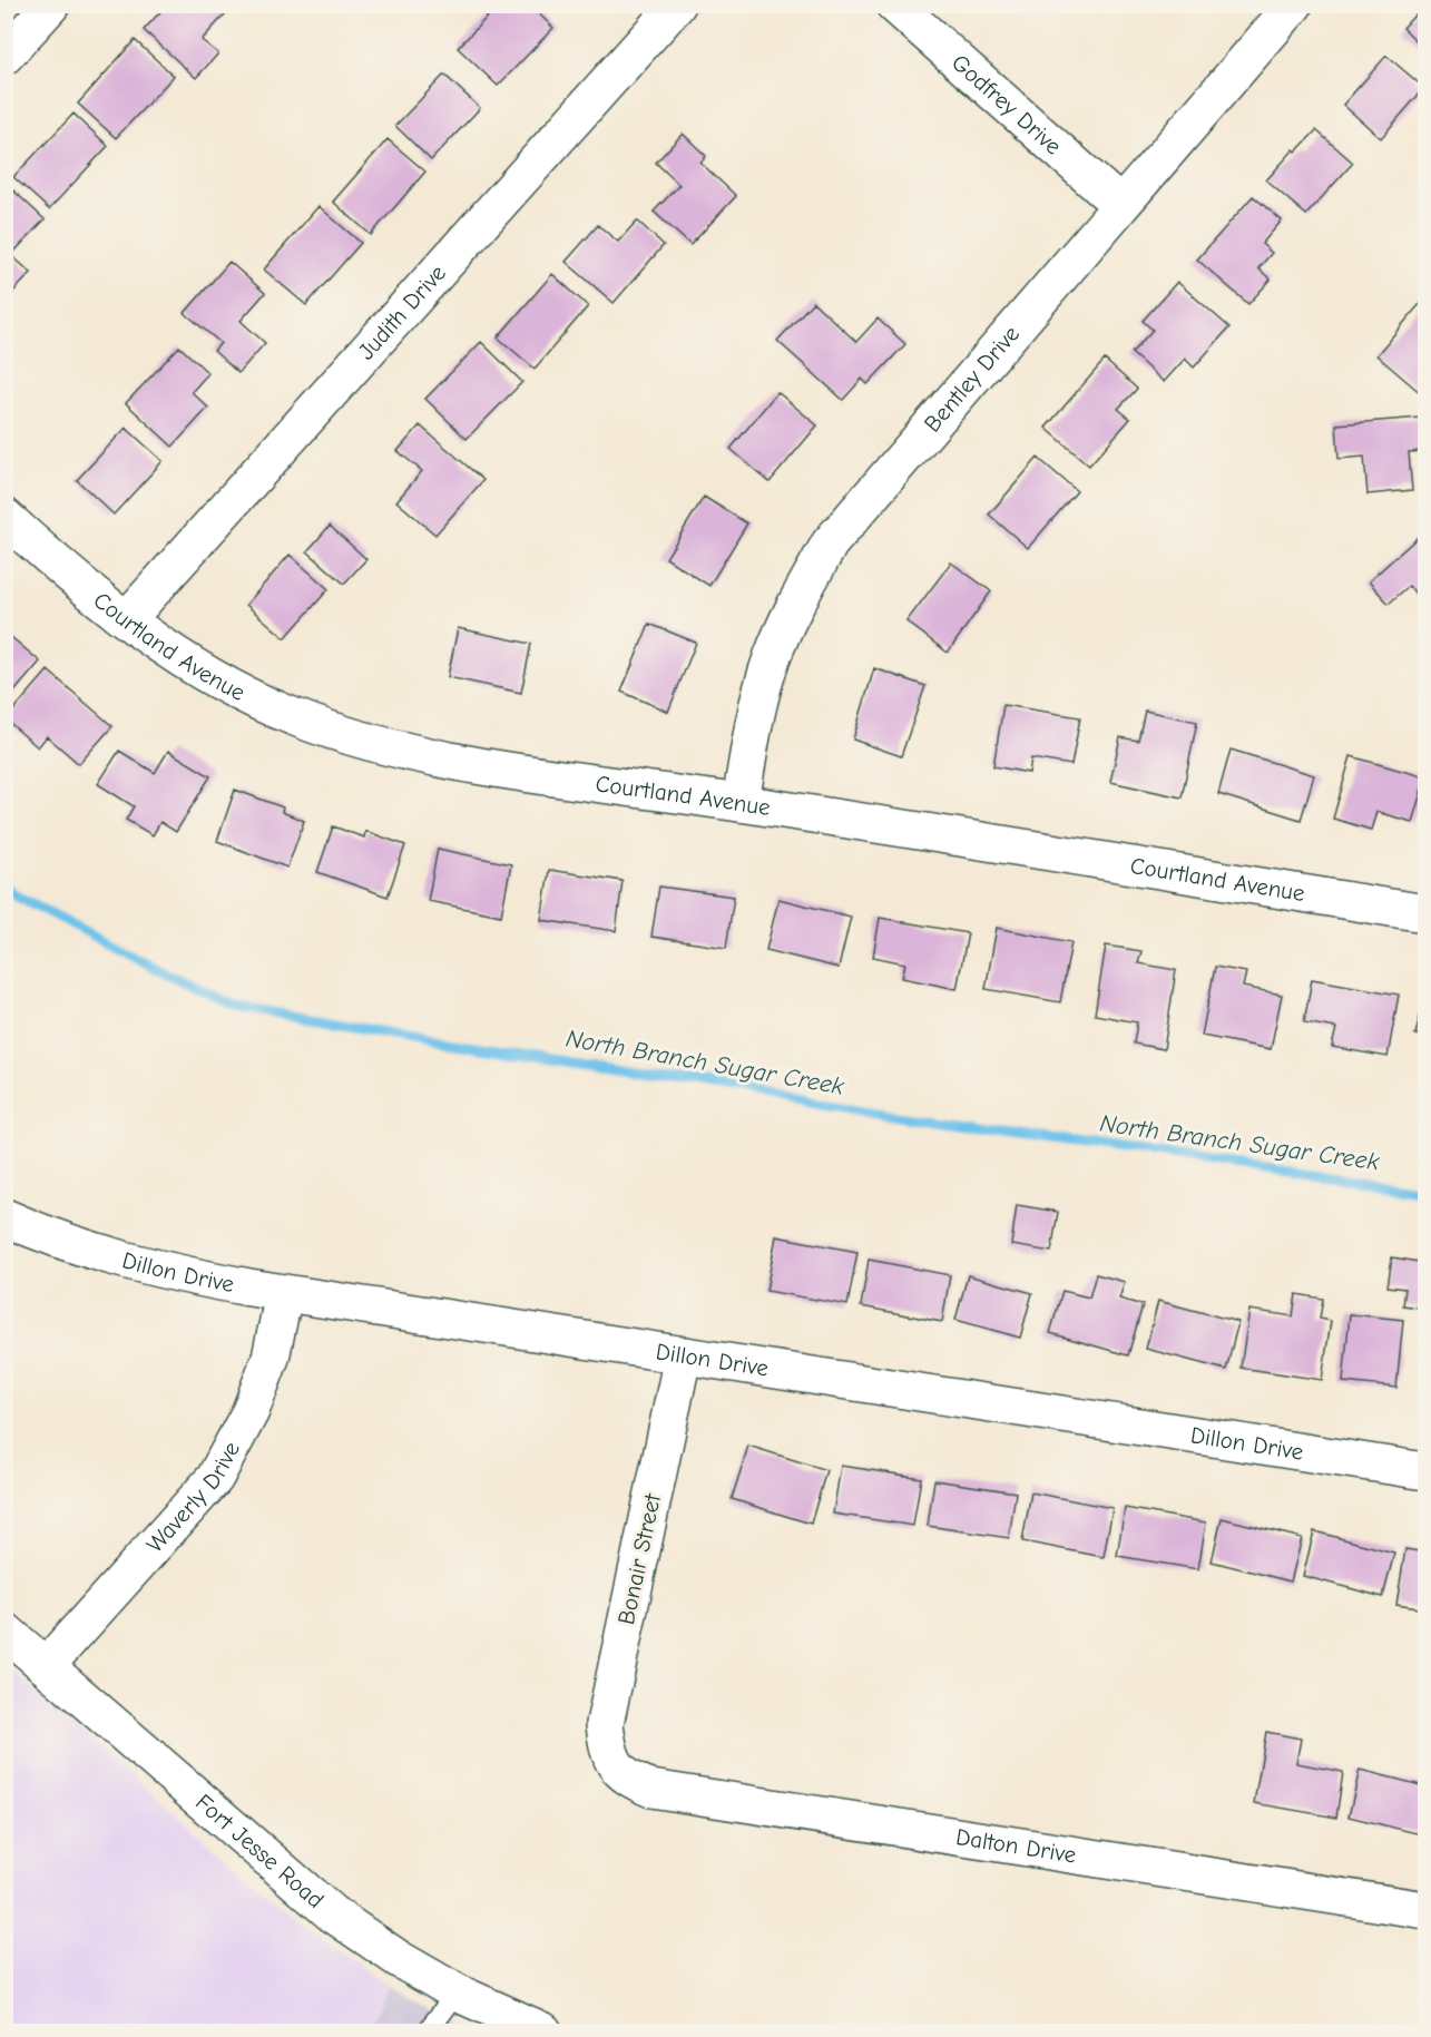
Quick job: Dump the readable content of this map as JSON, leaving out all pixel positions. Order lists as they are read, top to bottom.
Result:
{
  "streets": {
    "street": [
      "Godfrey Drive",
      "Judith Drive",
      "Bentley Drive",
      "Courtland Avenue",
      "Dillon Drive",
      "Waverly Drive",
      "Bonair Street",
      "Dalton Drive",
      "Fort Jesse Road"
    ]
  },
  "crossings": [
    ["Godfrey Drive", "Bentley Drive"],
    ["Judith Drive", "Courtland Avenue"],
    ["Bentley Drive", "Courtland Avenue"],
    ["Dillon Drive", "Waverly Drive"],
    ["Dillon Drive", "Bonair Street"],
    ["Waverly Drive", "Fort Jesse Road"],
    ["Bonair Street", "Dalton Drive"]
  ],
  "water": ["North Branch Sugar Creek"]
}
